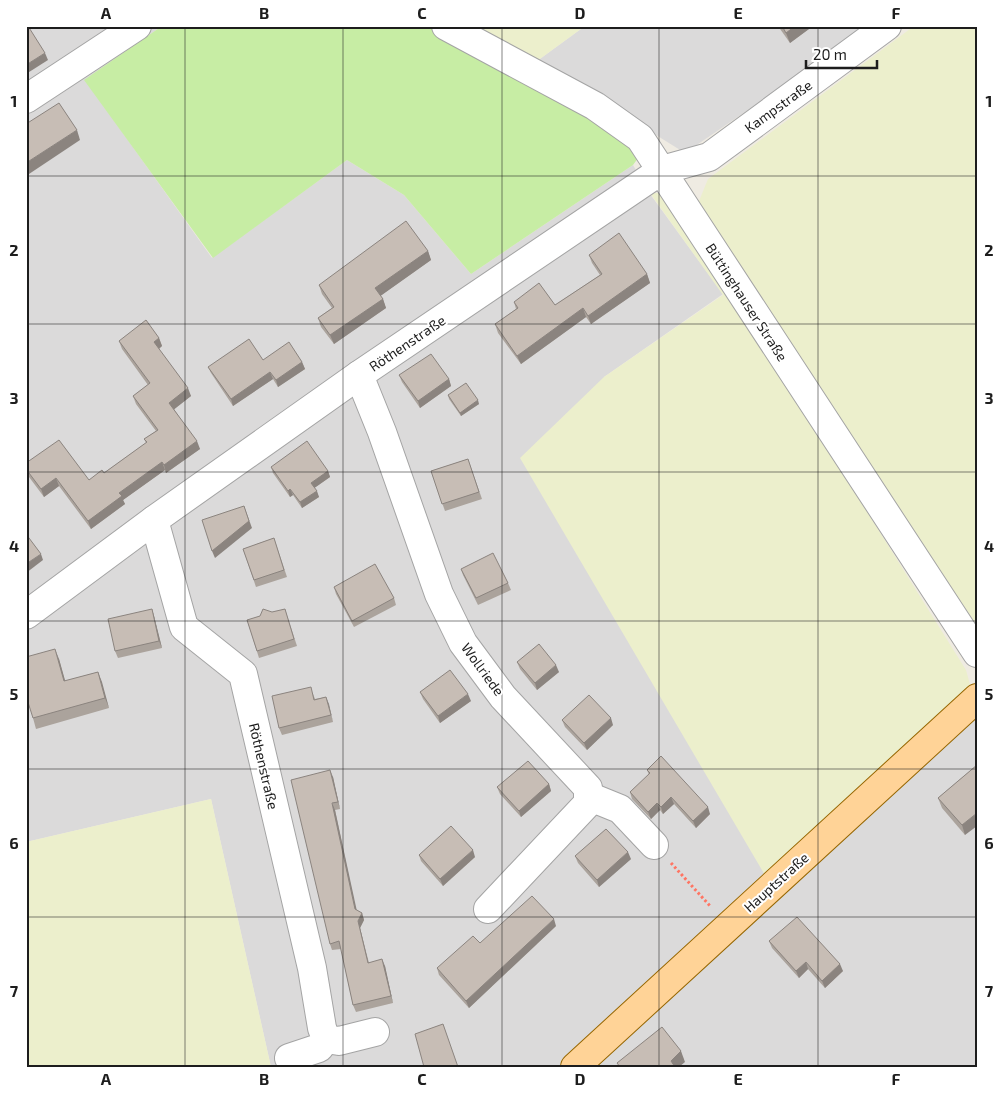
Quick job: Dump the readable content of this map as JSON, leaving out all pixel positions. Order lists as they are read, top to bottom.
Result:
{
  "streets": {
    "main road": ["Hauptstraße"],
    "street": [
      "Kampstraße",
      "Büttinghauser Straße",
      "Röthenstraße",
      "Wollriede"
    ]
  },
  "crossings": [
    ["Kampstraße", "Büttinghauser Straße"],
    ["Kampstraße", "Röthenstraße"],
    ["Büttinghauser Straße", "Röthenstraße"],
    ["Röthenstraße", "Wollriede"]
  ],
  "scale_bar": "20 m",
  "grid": {
    "columns": [
      "A",
      "B",
      "C",
      "D",
      "E",
      "F"
    ],
    "rows": [
      "1",
      "2",
      "3",
      "4",
      "5",
      "6",
      "7"
    ]
  }
}
